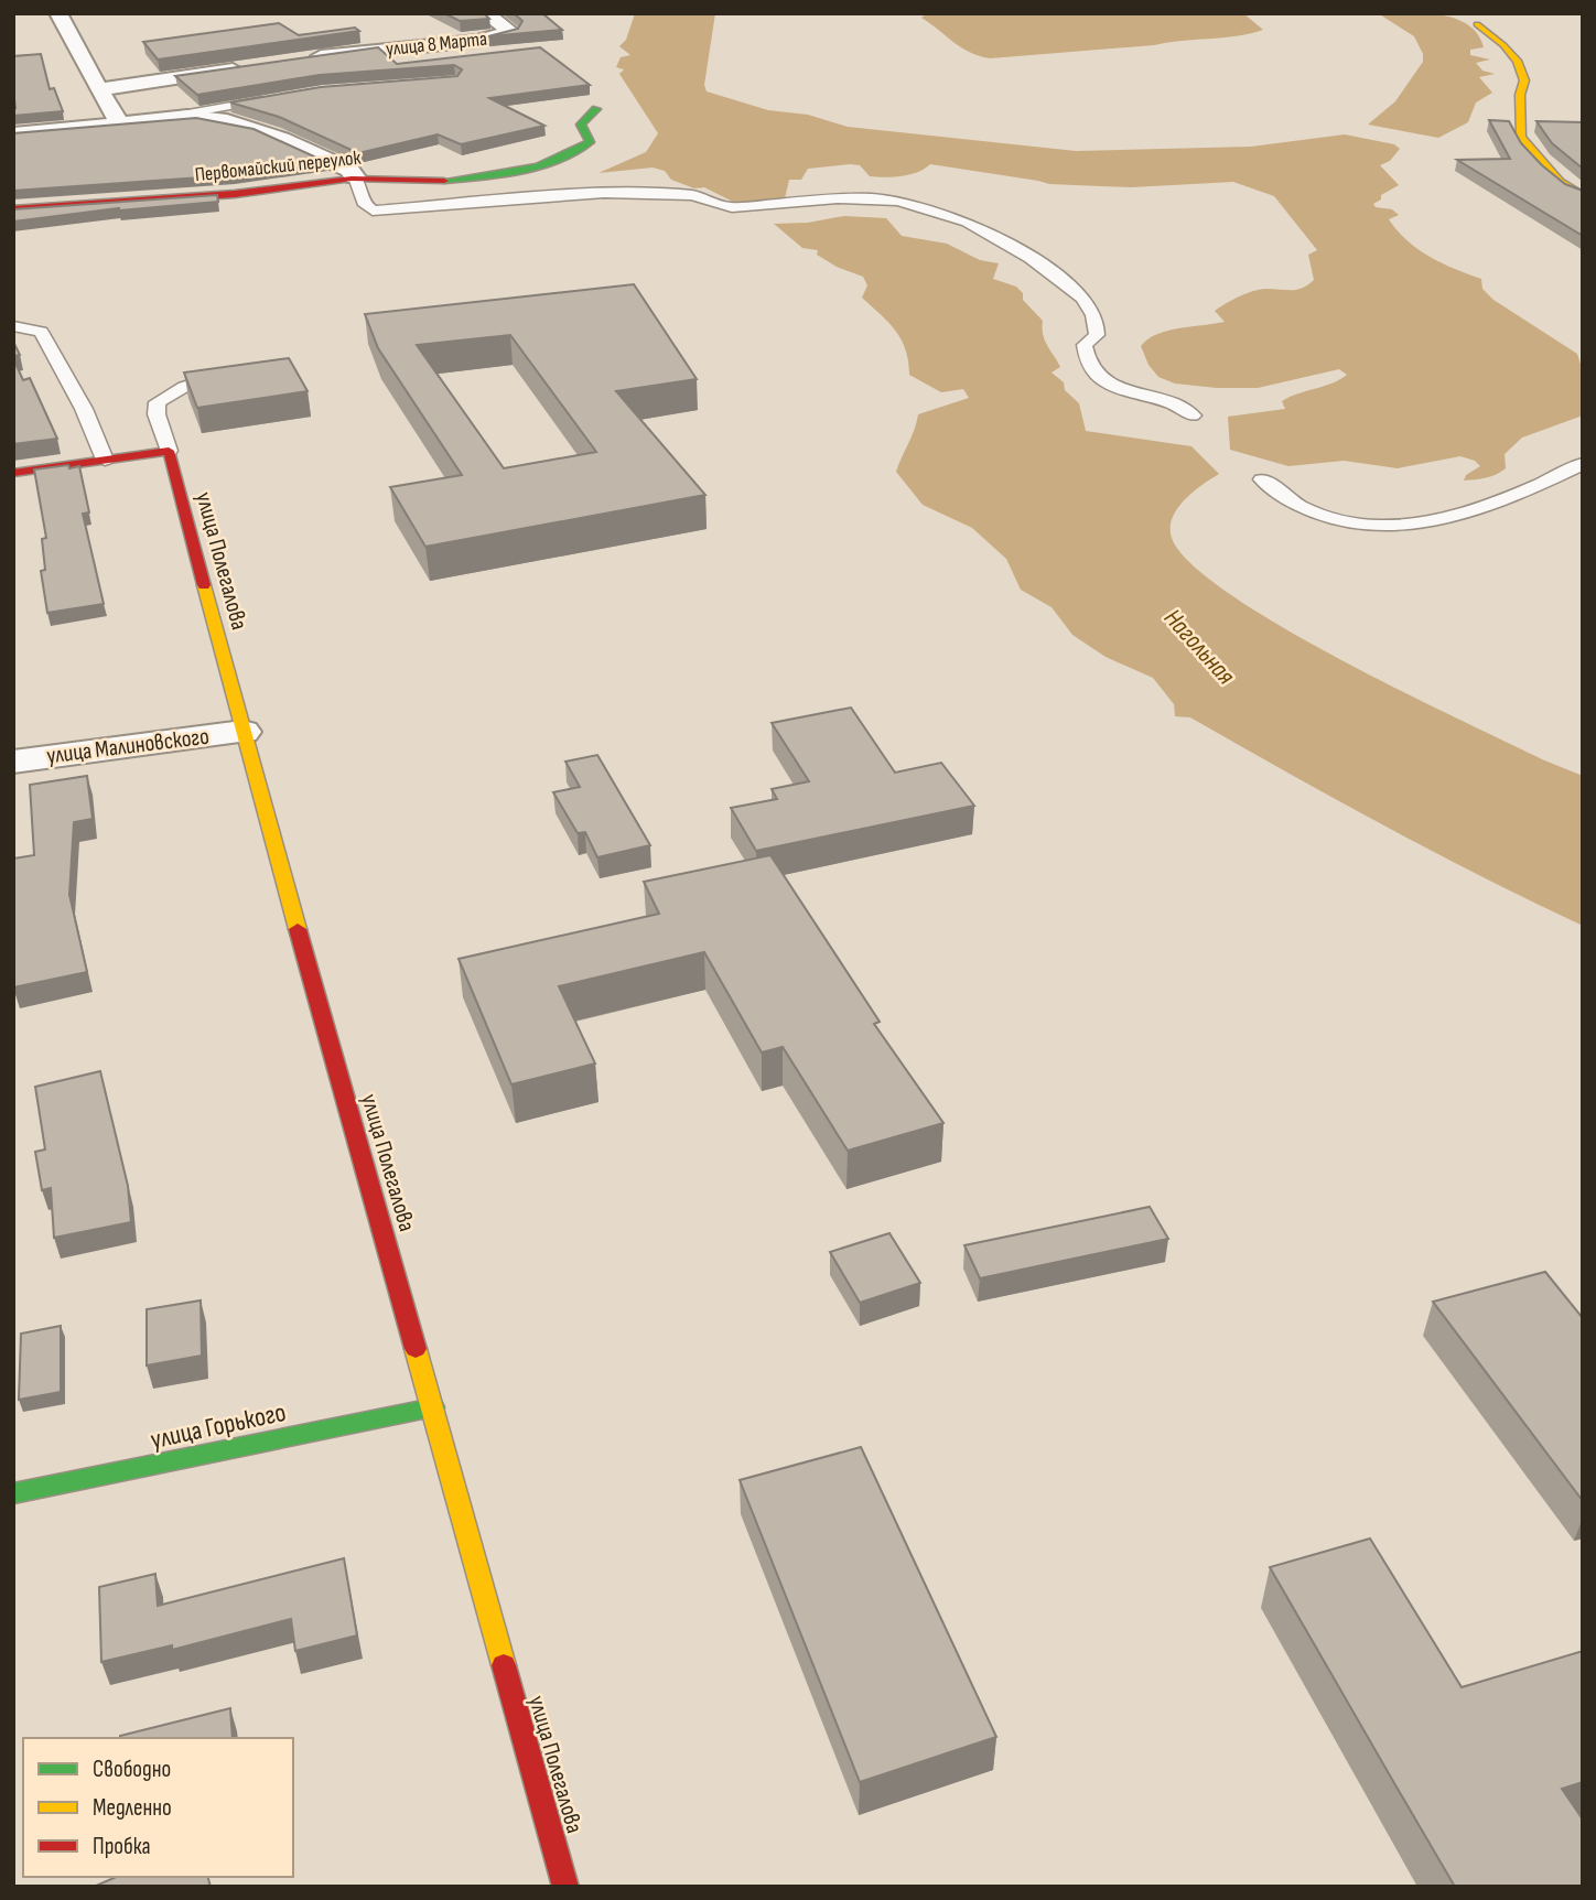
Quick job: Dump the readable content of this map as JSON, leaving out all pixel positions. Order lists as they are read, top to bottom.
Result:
{
  "streets": {
    "street": [
      "улица 8 Марта",
      "Первомайский переулок",
      "улица Полегалова",
      "улица Малиновского",
      "улица Горького"
    ]
  },
  "crossings": [
    ["улица Полегалова", "улица Малиновского"],
    ["улица Полегалова", "улица Горького"]
  ],
  "water": ["Нагольная"],
  "legend": ["Свободно", "Медленно", "Пробка"]
}
